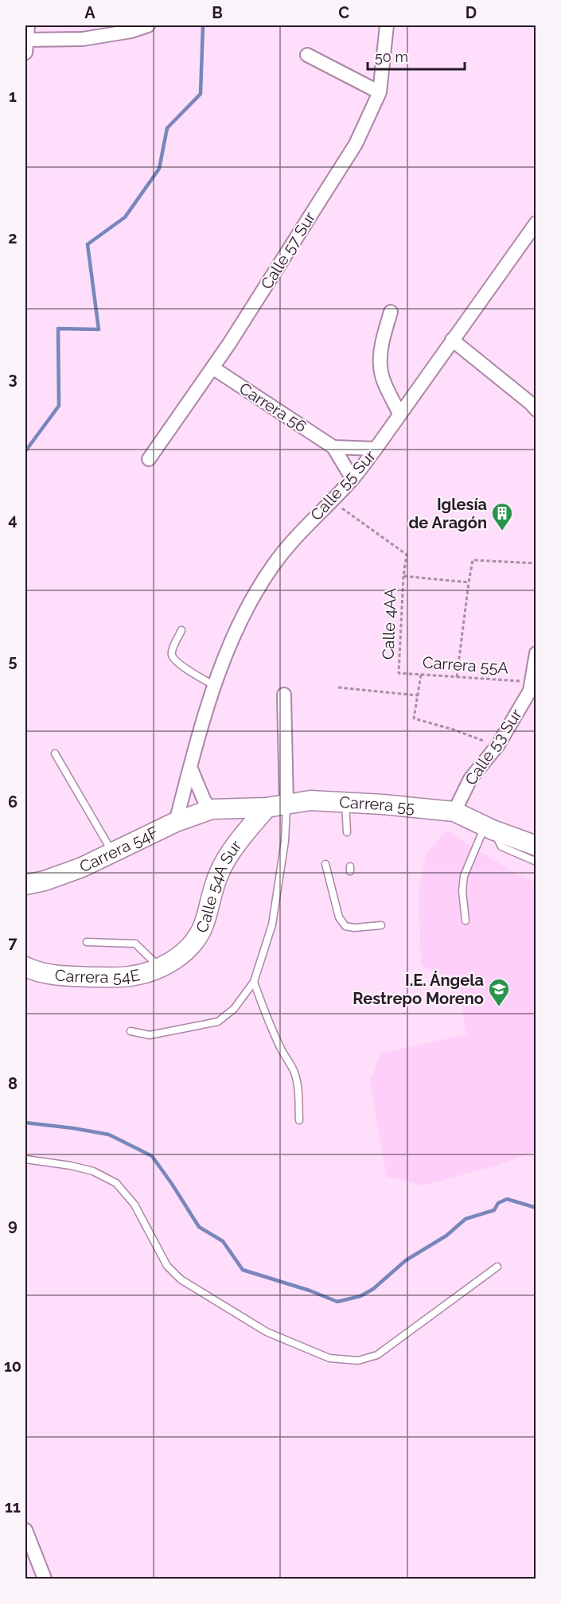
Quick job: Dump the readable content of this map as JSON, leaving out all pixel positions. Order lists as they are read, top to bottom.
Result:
{
  "streets": {
    "main road": [
      "Carrera 55",
      "Carrera 54F",
      "Calle 54A Sur",
      "Carrera 54E"
    ],
    "street": [
      "Calle 57 Sur",
      "Carrera 56",
      "Calle 55 Sur",
      "Calle 53 Sur"
    ],
    "path": ["Calle 4AA", "Carrera 55A"]
  },
  "crossings": [
    ["Calle 57 Sur", "Carrera 56"],
    ["Carrera 56", "Calle 55 Sur"],
    ["Calle 55 Sur", "Calle 4AA"],
    ["Calle 55 Sur", "Carrera 54F"],
    ["Calle 4AA", "Carrera 55A"],
    ["Carrera 55A", "Calle 53 Sur"],
    ["Calle 53 Sur", "Carrera 55"],
    ["Carrera 55", "Carrera 54F"],
    ["Carrera 55", "Calle 54A Sur"],
    ["Calle 54A Sur", "Carrera 54E"]
  ],
  "places": {
    "building": ["Iglesía de Aragón"],
    "school or university": ["I.E. Ángela Restrepo Moreno"]
  },
  "scale_bar": "50 m",
  "grid": {
    "columns": [
      "A",
      "B",
      "C",
      "D"
    ],
    "rows": [
      "1",
      "2",
      "3",
      "4",
      "5",
      "6",
      "7",
      "8",
      "9",
      "10",
      "11"
    ]
  }
}
